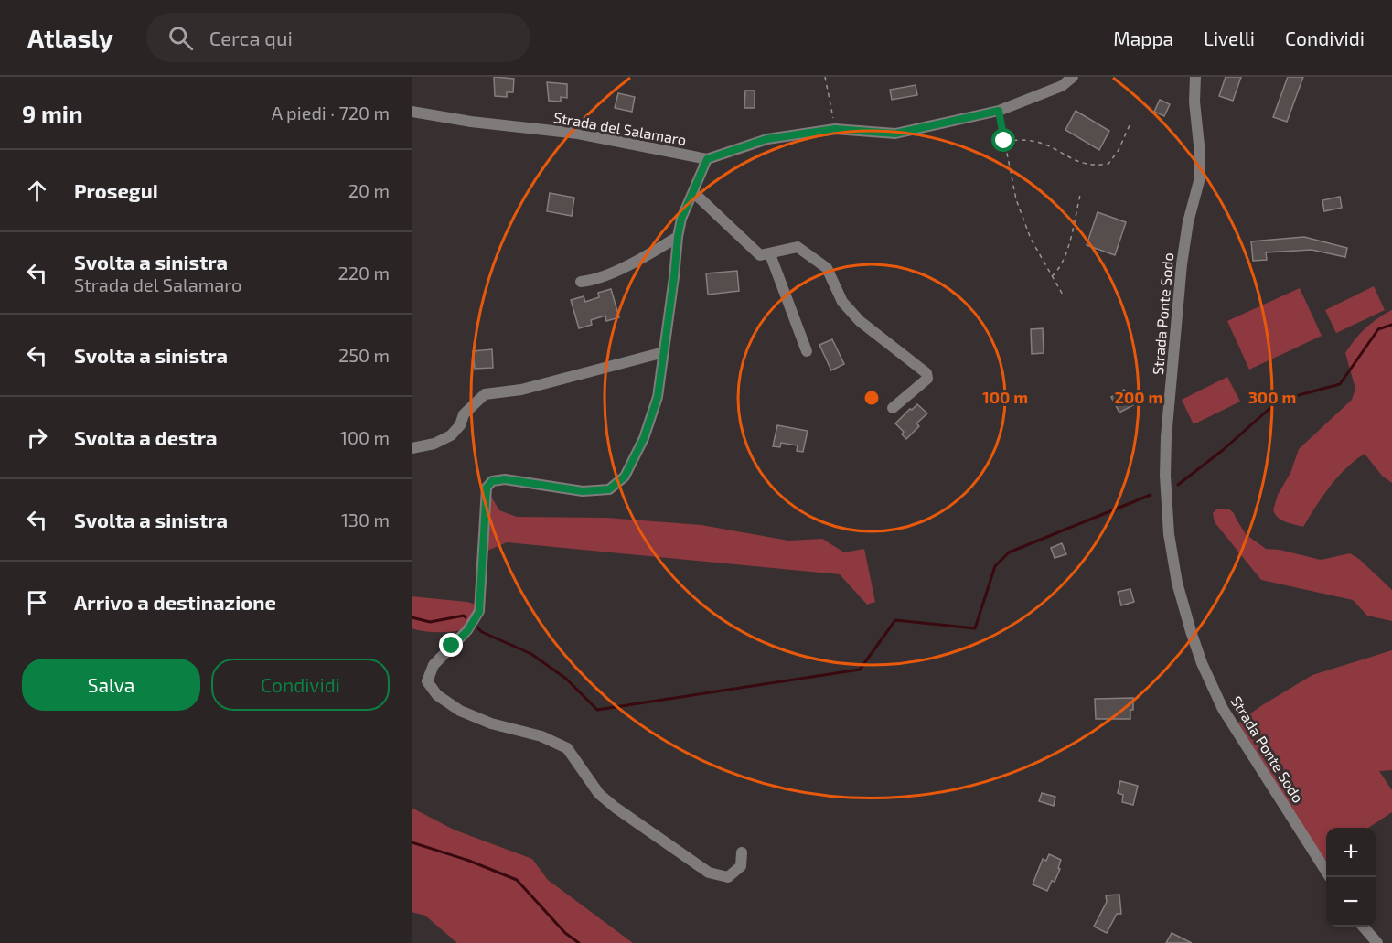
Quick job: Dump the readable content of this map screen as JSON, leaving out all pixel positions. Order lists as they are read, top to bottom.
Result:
{
  "streets": {
    "street": ["Strada del Salamaro", "Strada Ponte Sodo"]
  },
  "page": {
    "header": "Atlasly",
    "search": "Cerca qui",
    "nav": ["Mappa", "Livelli", "Condividi"],
    "heading": ["9 min", "A piedi · 720 m"],
    "list": [
      ["Prosegui", "20 m"],
      ["Svolta a sinistra", "Strada del Salamaro", "220 m"],
      ["Svolta a sinistra", "250 m"],
      ["Svolta a destra", "100 m"],
      ["Svolta a sinistra", "130 m"],
      "Arrivo a destinazione"
    ],
    "buttons": ["Salva", "Condividi"],
    "map_buttons": ["+", "−"]
  },
  "rings": ["100 m", "200 m", "300 m"]
}
